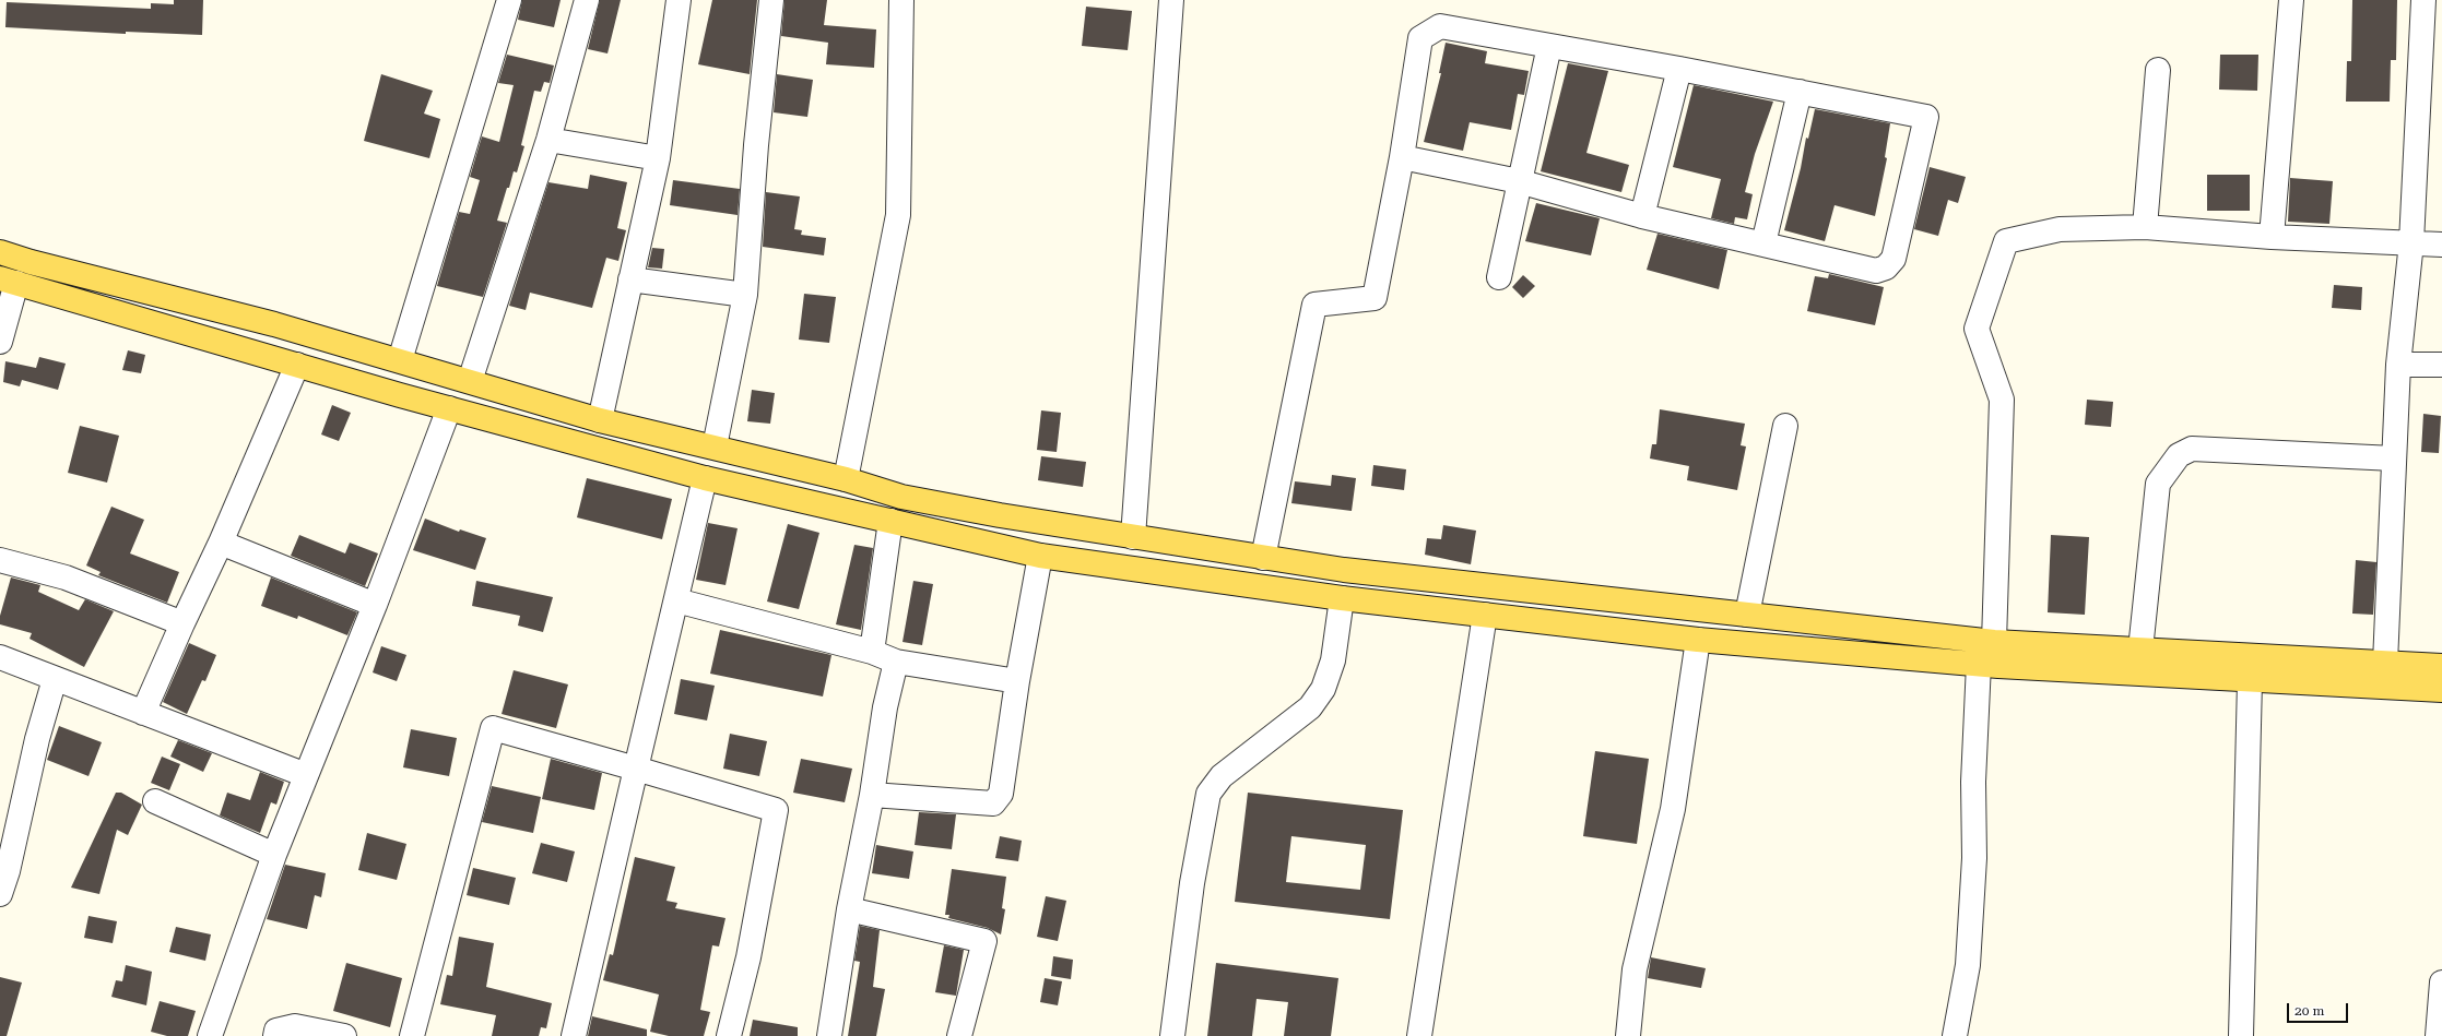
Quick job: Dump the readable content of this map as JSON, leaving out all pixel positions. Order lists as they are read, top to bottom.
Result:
{
  "scale_bar": "20 m"
}
